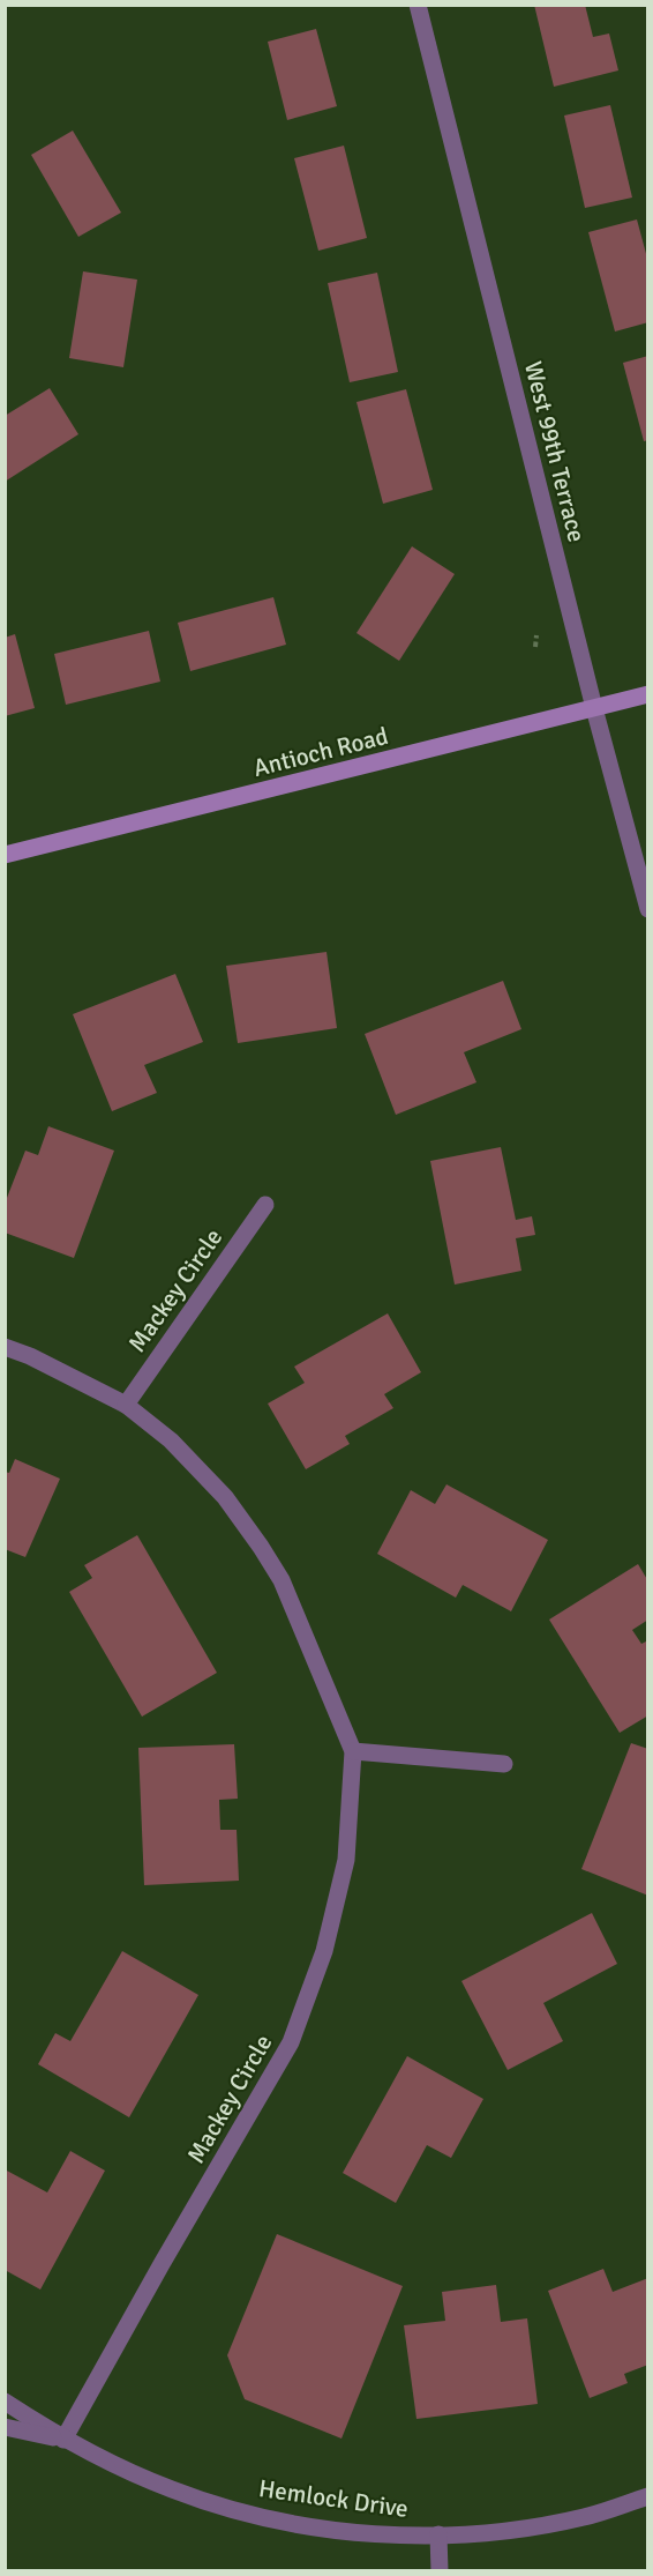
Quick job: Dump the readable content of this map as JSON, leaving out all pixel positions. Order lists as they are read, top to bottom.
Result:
{
  "streets": {
    "main road": ["Antioch Road"],
    "street": ["West 99th Terrace", "Mackey Circle", "Hemlock Drive"]
  },
  "crossings": [
    ["West 99th Terrace", "Antioch Road"],
    ["Mackey Circle", "Hemlock Drive"]
  ]
}
